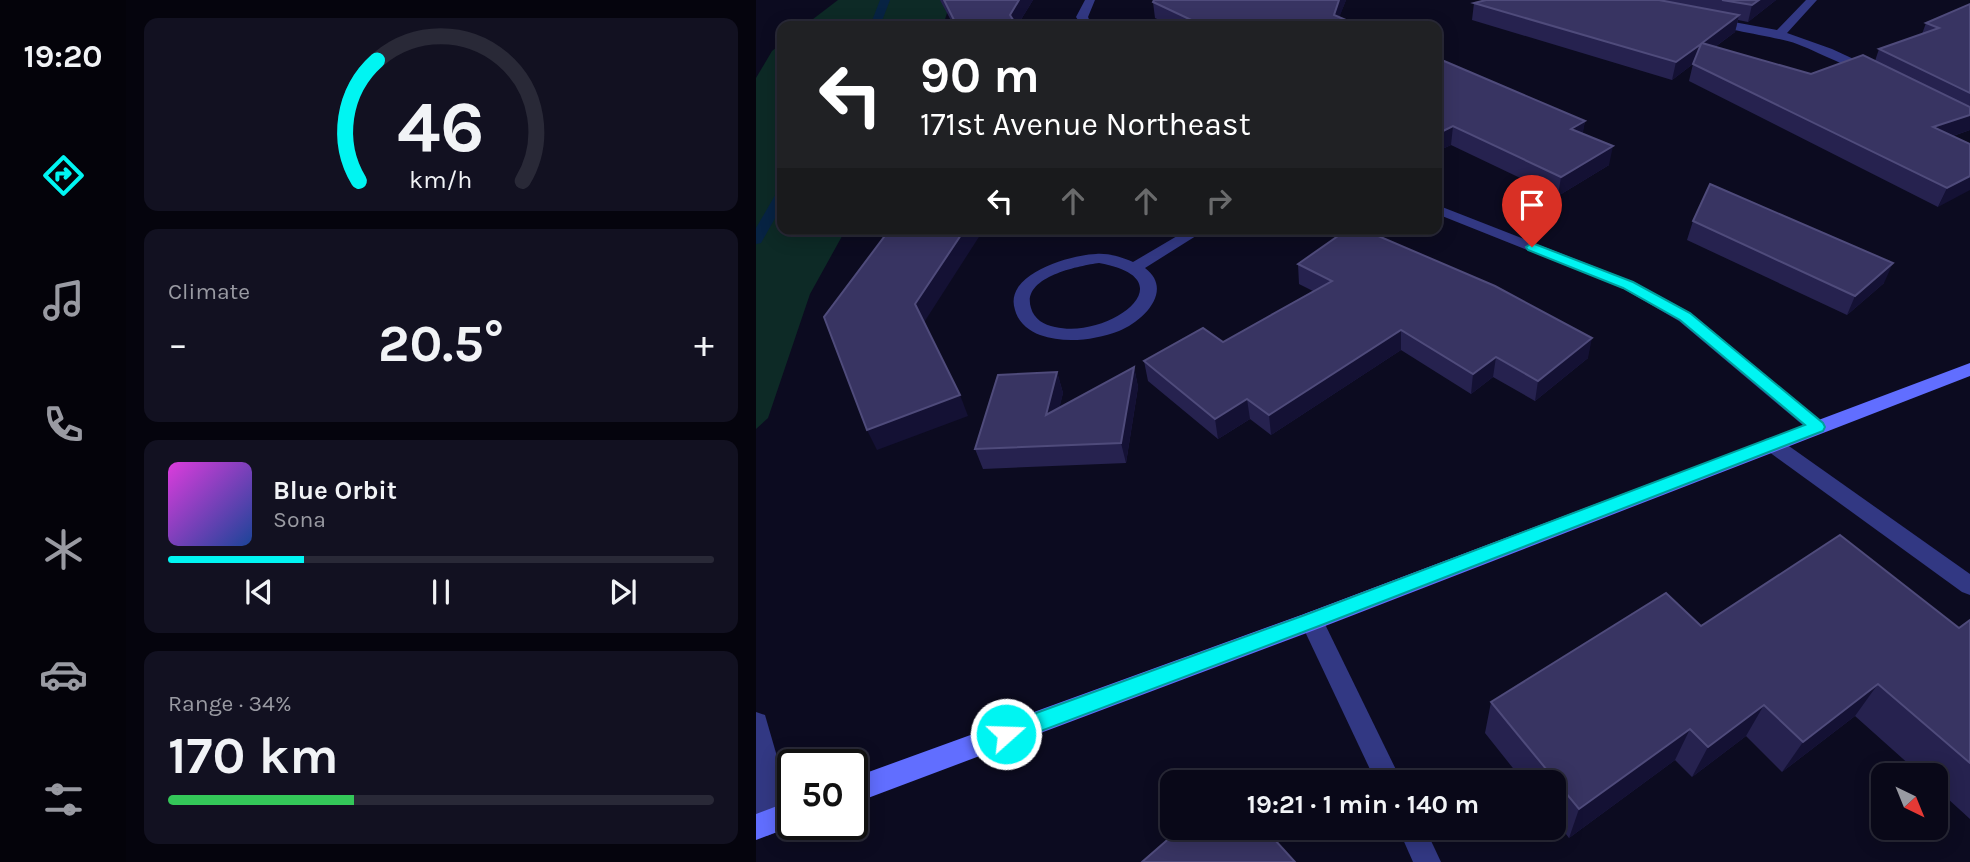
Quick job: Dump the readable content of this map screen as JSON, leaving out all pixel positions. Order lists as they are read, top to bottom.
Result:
{
  "north": "bottom right",
  "page": {
    "tabs": "19:20",
    "turn": ["90 m", "171st Avenue Northeast"],
    "tile": [
      "Climate",
      ["Range · 34%", "170 km"]
    ],
    "heat": ["−", "20.5°", "+"],
    "song": ["Blue Orbit", "Sona"],
    "limit": "50",
    "trip": "19:21 · 1 min · 140 m",
    "gauge": ["46", "km/h"]
  }
}
